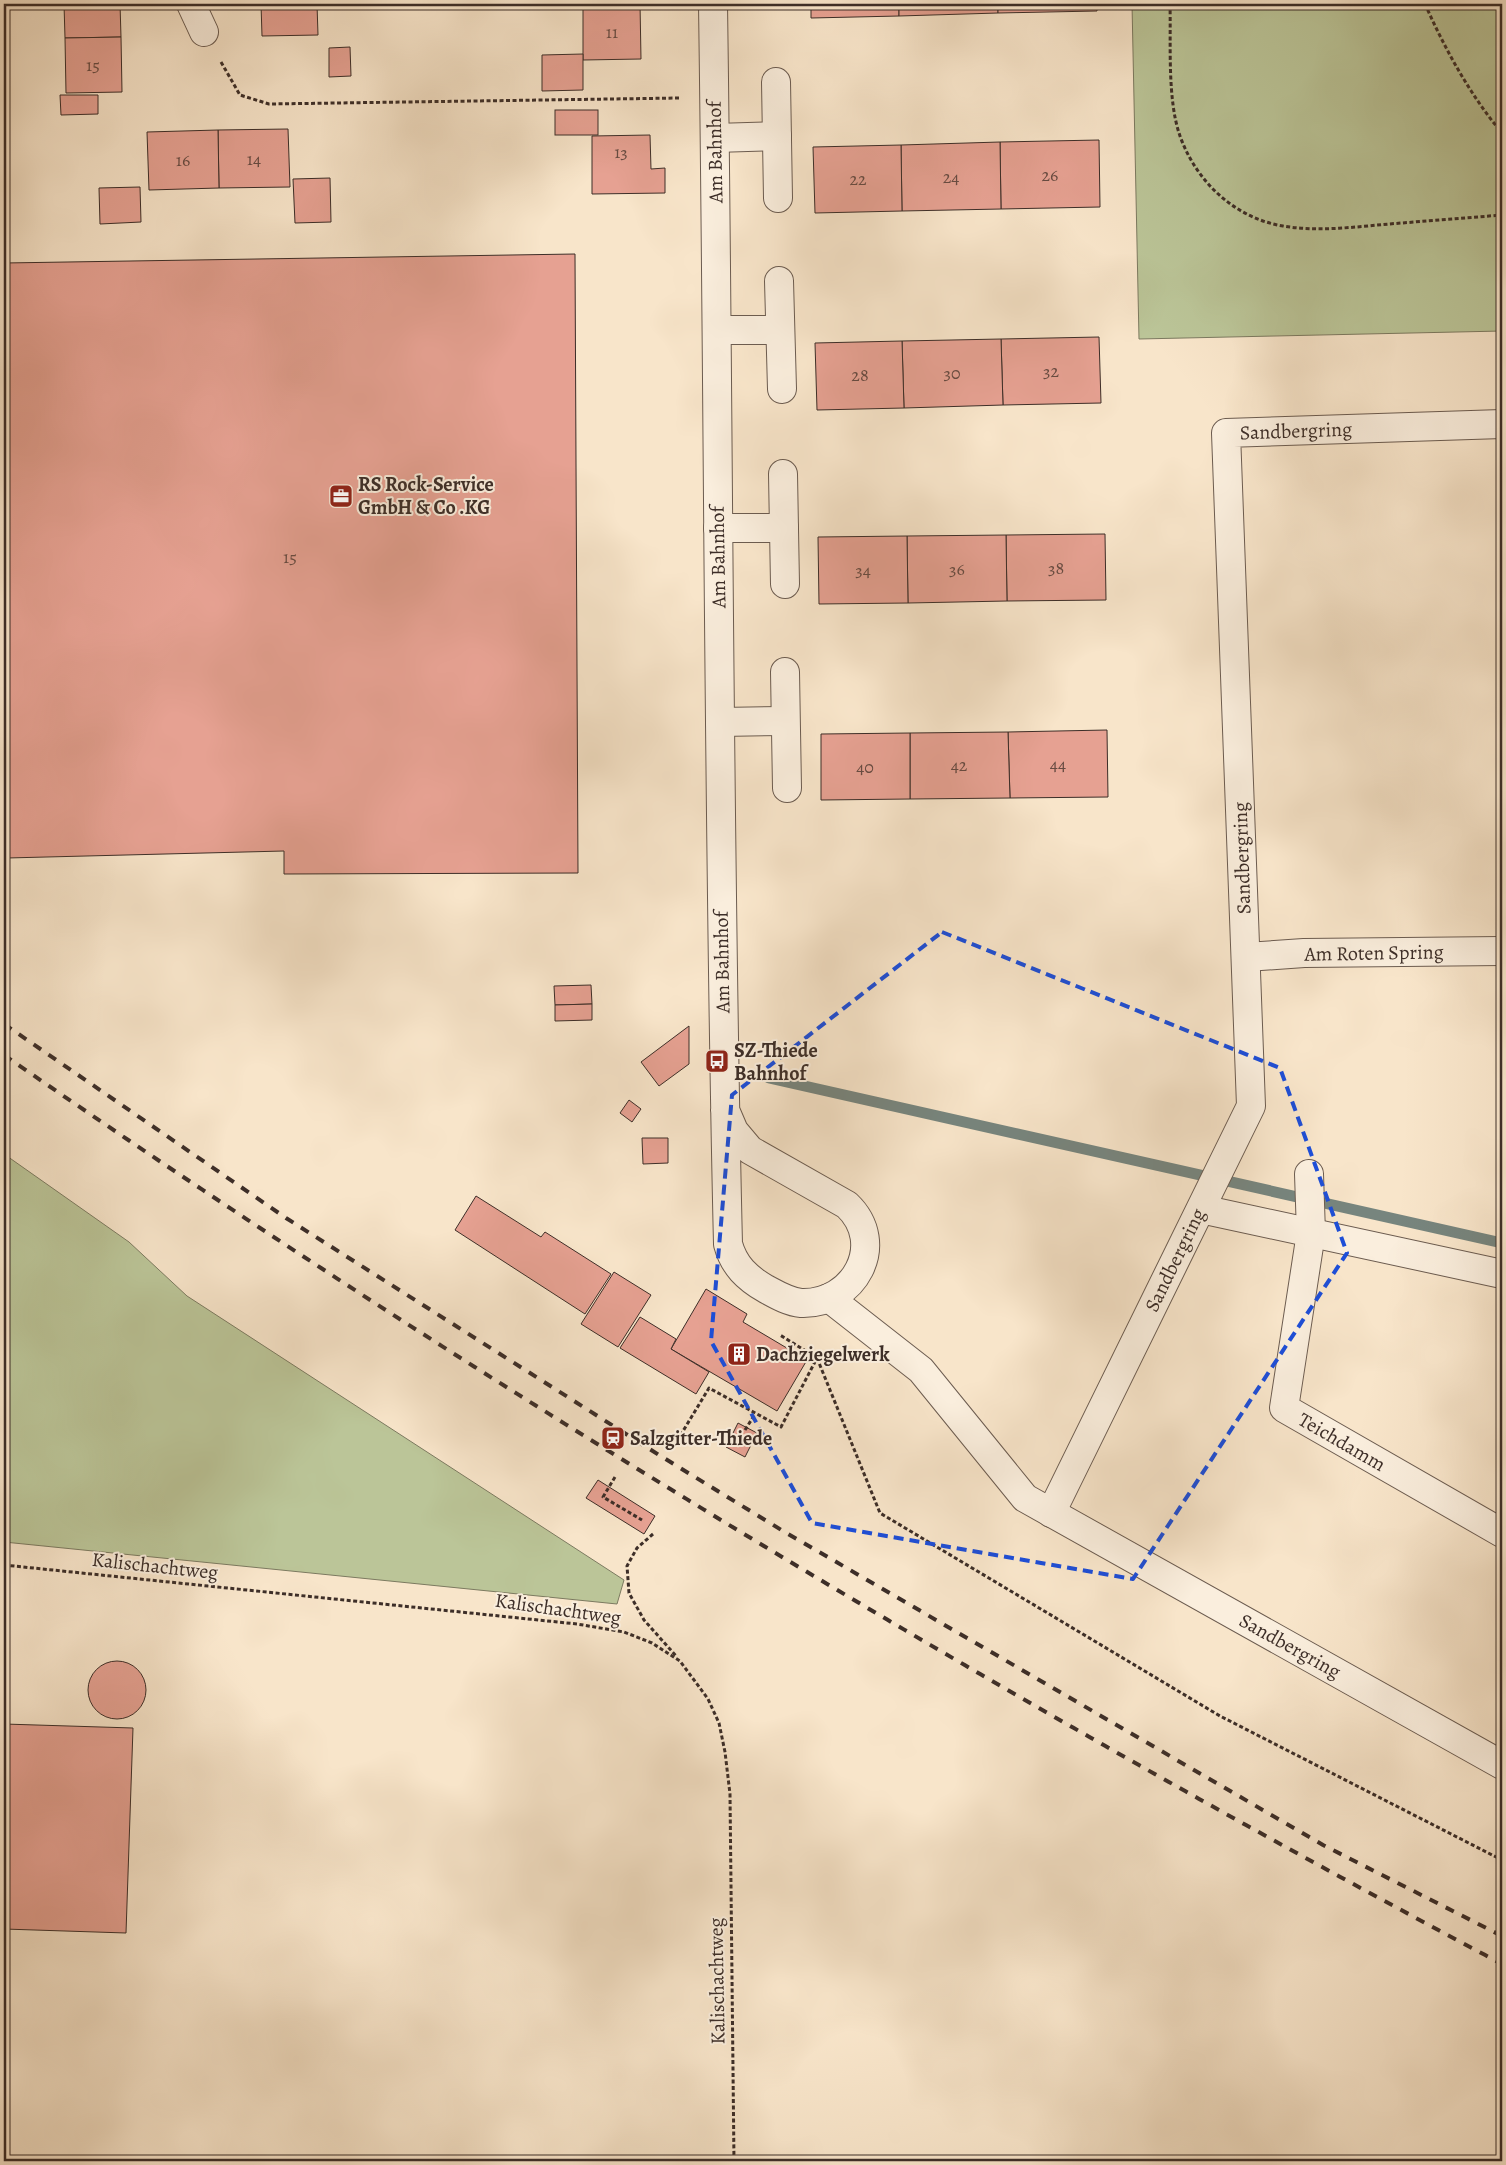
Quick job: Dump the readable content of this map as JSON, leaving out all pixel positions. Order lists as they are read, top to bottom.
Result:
{
  "streets": {
    "street": [
      "Am Bahnhof",
      "Sandbergring",
      "Am Roten Spring",
      "Teichdamm"
    ],
    "path": ["Kalischachtweg"]
  },
  "crossings": [
    ["Am Bahnhof", "Sandbergring"],
    ["Sandbergring", "Am Roten Spring"]
  ],
  "places": {
    "office": ["RS Rock-Service GmbH & Co .KG"],
    "bus stop": ["SZ-Thiede Bahnhof"],
    "building": ["Dachziegelwerk"],
    "station": ["Salzgitter-Thiede"]
  },
  "house_numbers": [
    "11",
    "15",
    "13",
    "14",
    "16",
    "26",
    "24",
    "22",
    "32",
    "30",
    "28",
    "15",
    "38",
    "36",
    "34",
    "44",
    "42",
    "40"
  ]
}
